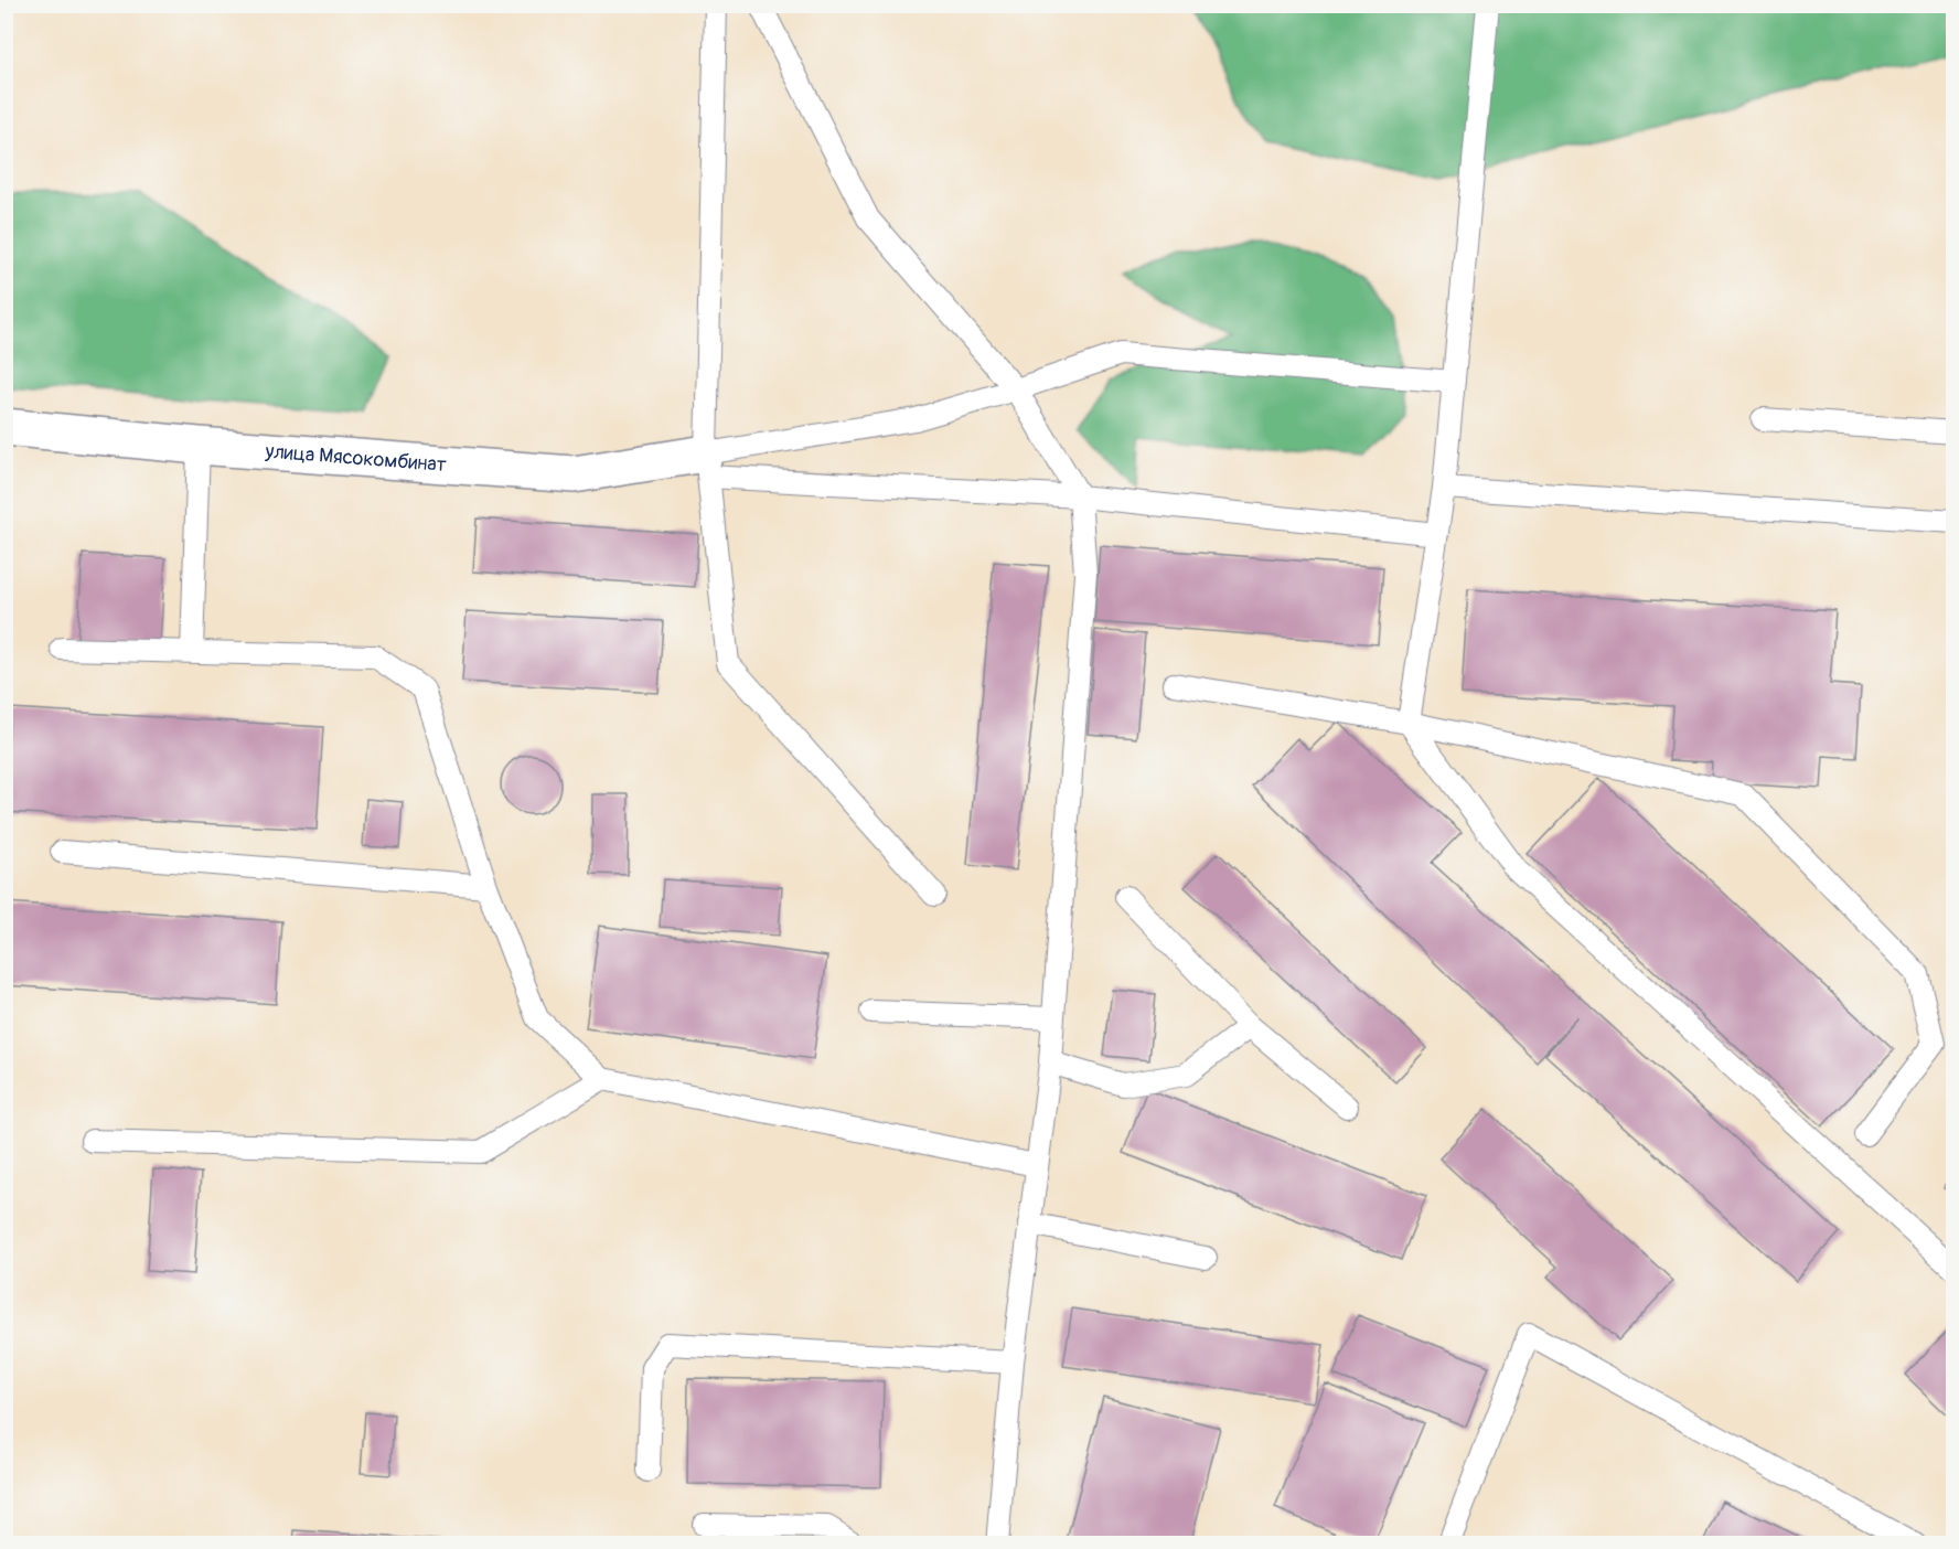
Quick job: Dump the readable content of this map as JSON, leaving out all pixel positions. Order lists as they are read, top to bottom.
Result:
{
  "streets": {
    "street": ["улица Мясокомбинат"]
  }
}
